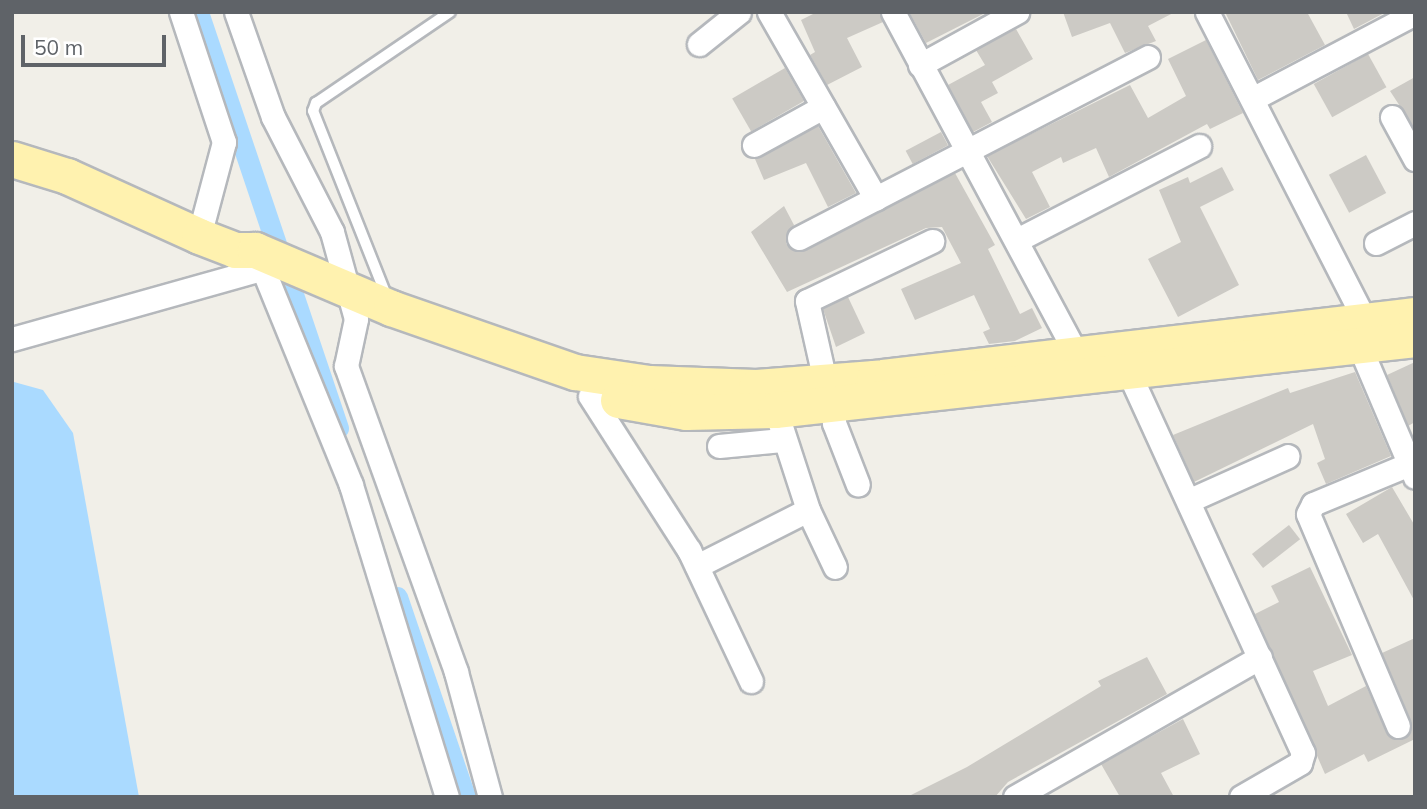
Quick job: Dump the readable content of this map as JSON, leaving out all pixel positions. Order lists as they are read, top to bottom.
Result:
{
  "scale_bar": "50 m"
}
